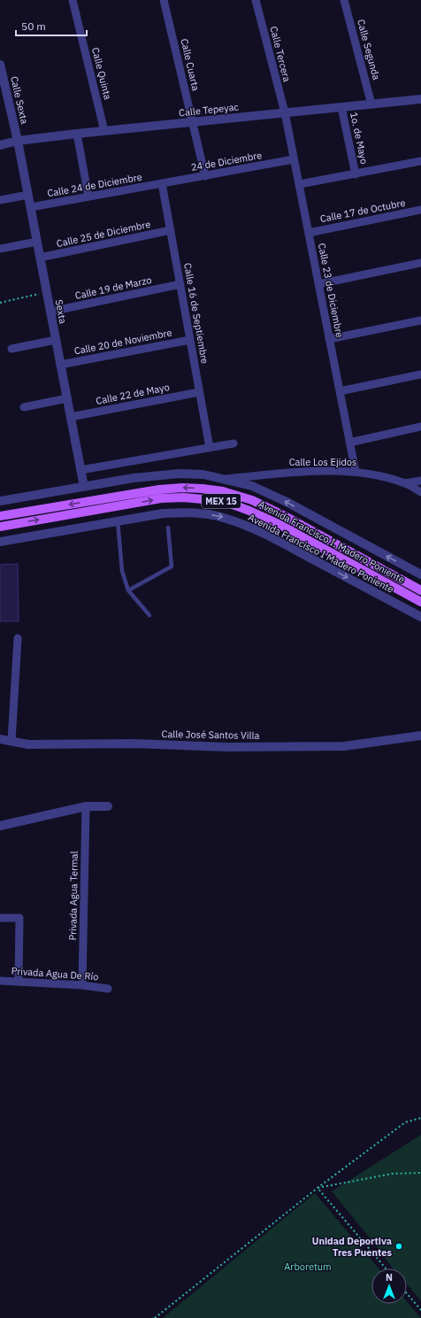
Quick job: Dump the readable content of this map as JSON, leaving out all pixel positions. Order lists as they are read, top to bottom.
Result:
{
  "streets": {
    "main road": ["MEX 15", "Avenida Francisco I. Madero Poniente"],
    "street": [
      "Calle Segunda",
      "Calle Tercera",
      "Calle Cuarta",
      "Calle Quinta",
      "Calle Sexta",
      "Calle Tepeyac",
      "1o. de Mayo",
      "24 de Diciembre",
      "Calle 24 de Diciembre",
      "Calle 17 de Octubre",
      "Calle 25 de Diciembre",
      "Calle 19 de Marzo",
      "Calle 23 de Diciembre",
      "Sexta",
      "Calle 16 de Septiembre",
      "Calle 20 de Noviembre",
      "Calle 22 de Mayo",
      "Calle Los Ejidos",
      "Avenida Francisco I Madero Poniente",
      "Calle José Santos Villa",
      "Privada Agua Termal",
      "Privada Agua De Río"
    ]
  },
  "crossings": [
    ["Calle Segunda", "Calle Tepeyac"],
    ["Calle Tercera", "Calle Tepeyac"],
    ["Calle Tercera", "Calle 23 de Diciembre"],
    ["Calle Cuarta", "Calle Tepeyac"],
    ["Calle Cuarta", "24 de Diciembre"],
    ["Calle Quinta", "Calle Tepeyac"],
    ["Calle Sexta", "Calle Tepeyac"],
    ["Calle Sexta", "Sexta"],
    ["Calle Tepeyac", "1o. de Mayo"],
    ["Calle Tepeyac", "Calle 23 de Diciembre"],
    ["Calle Tepeyac", "Sexta"],
    ["1o. de Mayo", "Calle 23 de Diciembre"],
    ["24 de Diciembre", "Calle 24 de Diciembre"],
    ["24 de Diciembre", "Calle 23 de Diciembre"],
    ["24 de Diciembre", "Calle 16 de Septiembre"],
    ["Calle 24 de Diciembre", "Sexta"],
    ["Calle 24 de Diciembre", "Calle 16 de Septiembre"],
    ["Calle 17 de Octubre", "Calle 23 de Diciembre"],
    ["Calle 25 de Diciembre", "Sexta"],
    ["Calle 25 de Diciembre", "Calle 16 de Septiembre"],
    ["Calle 19 de Marzo", "Sexta"],
    ["Calle 19 de Marzo", "Calle 16 de Septiembre"],
    ["Calle 23 de Diciembre", "Calle Los Ejidos"],
    ["Sexta", "Calle 20 de Noviembre"],
    ["Sexta", "Calle 22 de Mayo"],
    ["Sexta", "Avenida Francisco I. Madero Poniente"],
    ["Calle 16 de Septiembre", "Calle 20 de Noviembre"],
    ["Calle 16 de Septiembre", "Calle 22 de Mayo"],
    ["Calle Los Ejidos", "Avenida Francisco I. Madero Poniente"],
    ["Privada Agua Termal", "Privada Agua De Río"]
  ],
  "one_way": ["Avenida Francisco I Madero Poniente"],
  "parks": ["Arboretum"],
  "places": ["Unidad Deportiva Tres Puentes"],
  "scale_bar": "50 m",
  "north": "top"
}
